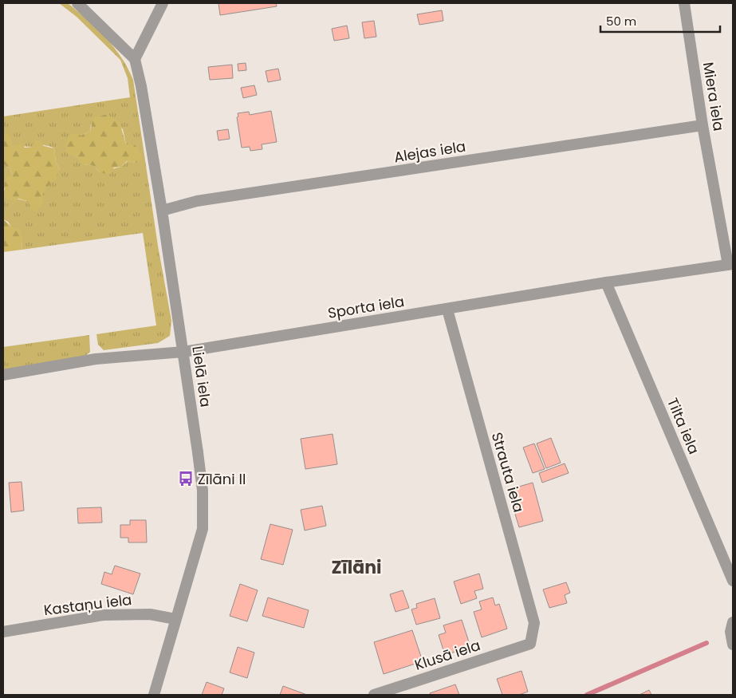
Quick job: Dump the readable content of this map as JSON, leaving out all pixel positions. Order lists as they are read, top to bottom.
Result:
{
  "streets": {
    "street": [
      "Miera iela",
      "Alejas iela",
      "Sporta iela",
      "Lielā iela",
      "Tilta iela",
      "Strauta iela",
      "Kastaņu iela",
      "Klusā iela"
    ]
  },
  "crossings": [
    ["Miera iela", "Alejas iela"],
    ["Miera iela", "Sporta iela"],
    ["Alejas iela", "Lielā iela"],
    ["Sporta iela", "Lielā iela"],
    ["Sporta iela", "Tilta iela"],
    ["Sporta iela", "Strauta iela"],
    ["Lielā iela", "Kastaņu iela"],
    ["Strauta iela", "Klusā iela"]
  ],
  "districts": ["Zīlāni"],
  "places": {
    "bus stop": ["Zīlāni II"]
  },
  "scale_bar": "50 m"
}
